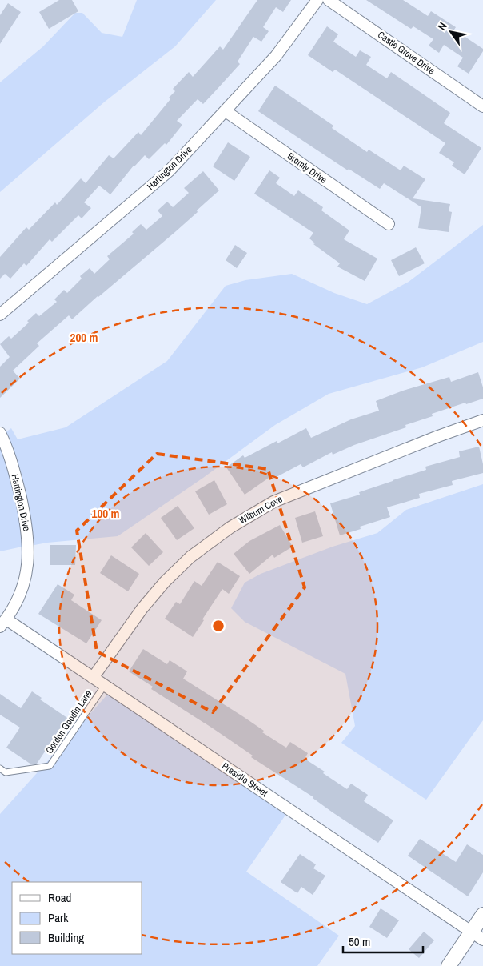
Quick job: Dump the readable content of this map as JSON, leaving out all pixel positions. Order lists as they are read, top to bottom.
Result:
{
  "streets": {
    "street": [
      "Castle Grove Drive",
      "Hartington Drive",
      "Bromly Drive",
      "Wilburn Cove",
      "Presidio Street"
    ],
    "lane": ["Gordon Goodin Lane"]
  },
  "crossings": [
    ["Hartington Drive", "Bromly Drive"],
    ["Hartington Drive", "Presidio Street"],
    ["Wilburn Cove", "Presidio Street"],
    ["Gordon Goodin Lane", "Presidio Street"]
  ],
  "legend": ["Road", "Park", "Building"],
  "scale_bar": "50 m",
  "north": "top left",
  "rings": ["200 m", "100 m"]
}
